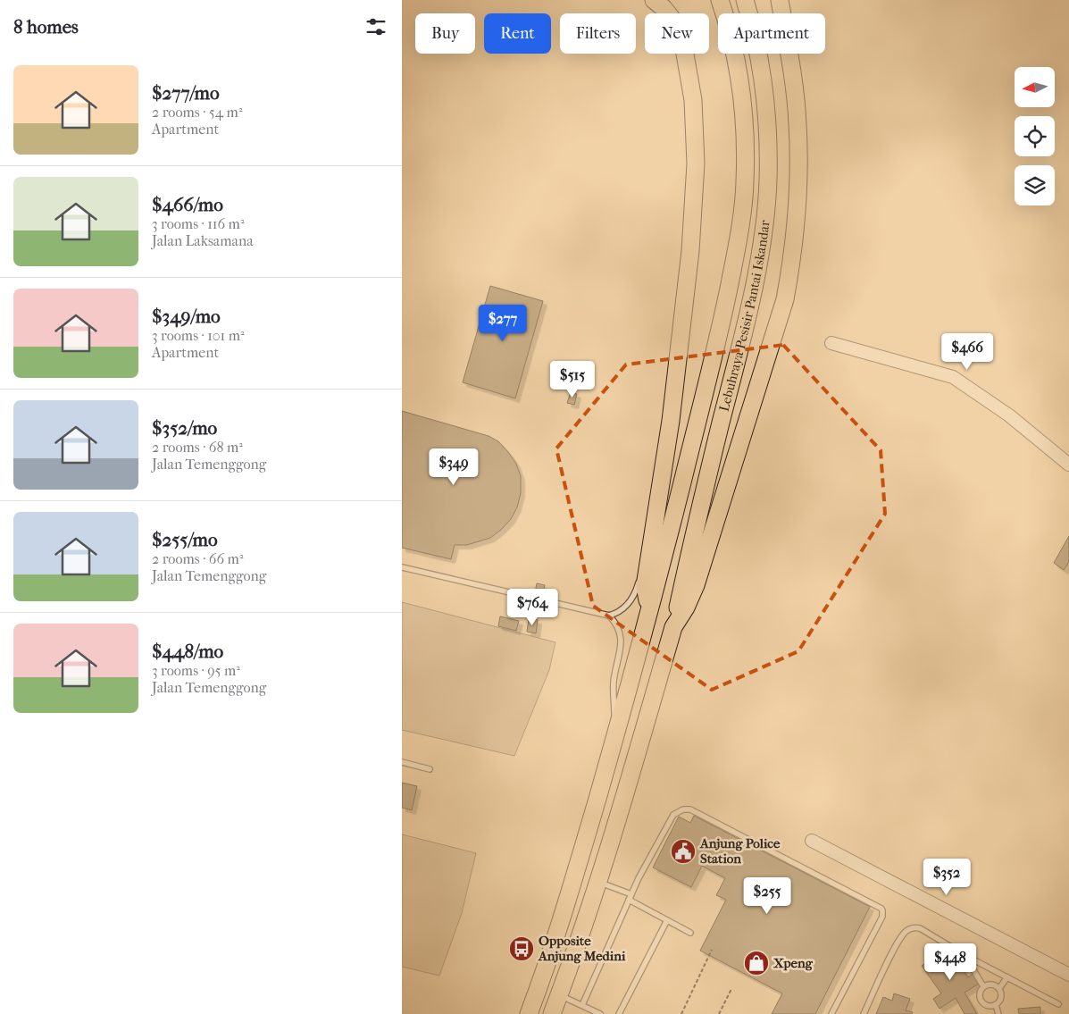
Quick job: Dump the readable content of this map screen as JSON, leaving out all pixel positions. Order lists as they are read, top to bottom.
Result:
{
  "streets": {
    "highway": ["Lebuhraya Pesisir Pantai Iskandar"]
  },
  "places": {
    "public building": ["Anjung Police Station"],
    "bus stop": ["Opposite Anjung Medini"],
    "shop": ["Xpeng"]
  },
  "north": "left",
  "page": {
    "heading": "8 homes",
    "chip": [
      "Buy",
      "Rent",
      "Filters",
      "New",
      "Apartment"
    ],
    "list": [
      {
        "name": "$277/mo",
        "note": "2 rooms · 54 m² · Apartment"
      },
      {
        "name": "$466/mo",
        "note": "3 rooms · 116 m² · Jalan Laksamana"
      },
      {
        "name": "$349/mo",
        "note": "3 rooms · 101 m² · Apartment"
      },
      {
        "name": "$352/mo",
        "note": "2 rooms · 68 m² · Jalan Temenggong"
      },
      {
        "name": "$255/mo",
        "note": "2 rooms · 66 m² · Jalan Temenggong"
      },
      {
        "name": "$448/mo",
        "note": "3 rooms · 95 m² · Jalan Temenggong"
      }
    ],
    "price": [
      "$277",
      "$466",
      "$515",
      "$349",
      "$764",
      "$352",
      "$255",
      "$448"
    ]
  }
}
